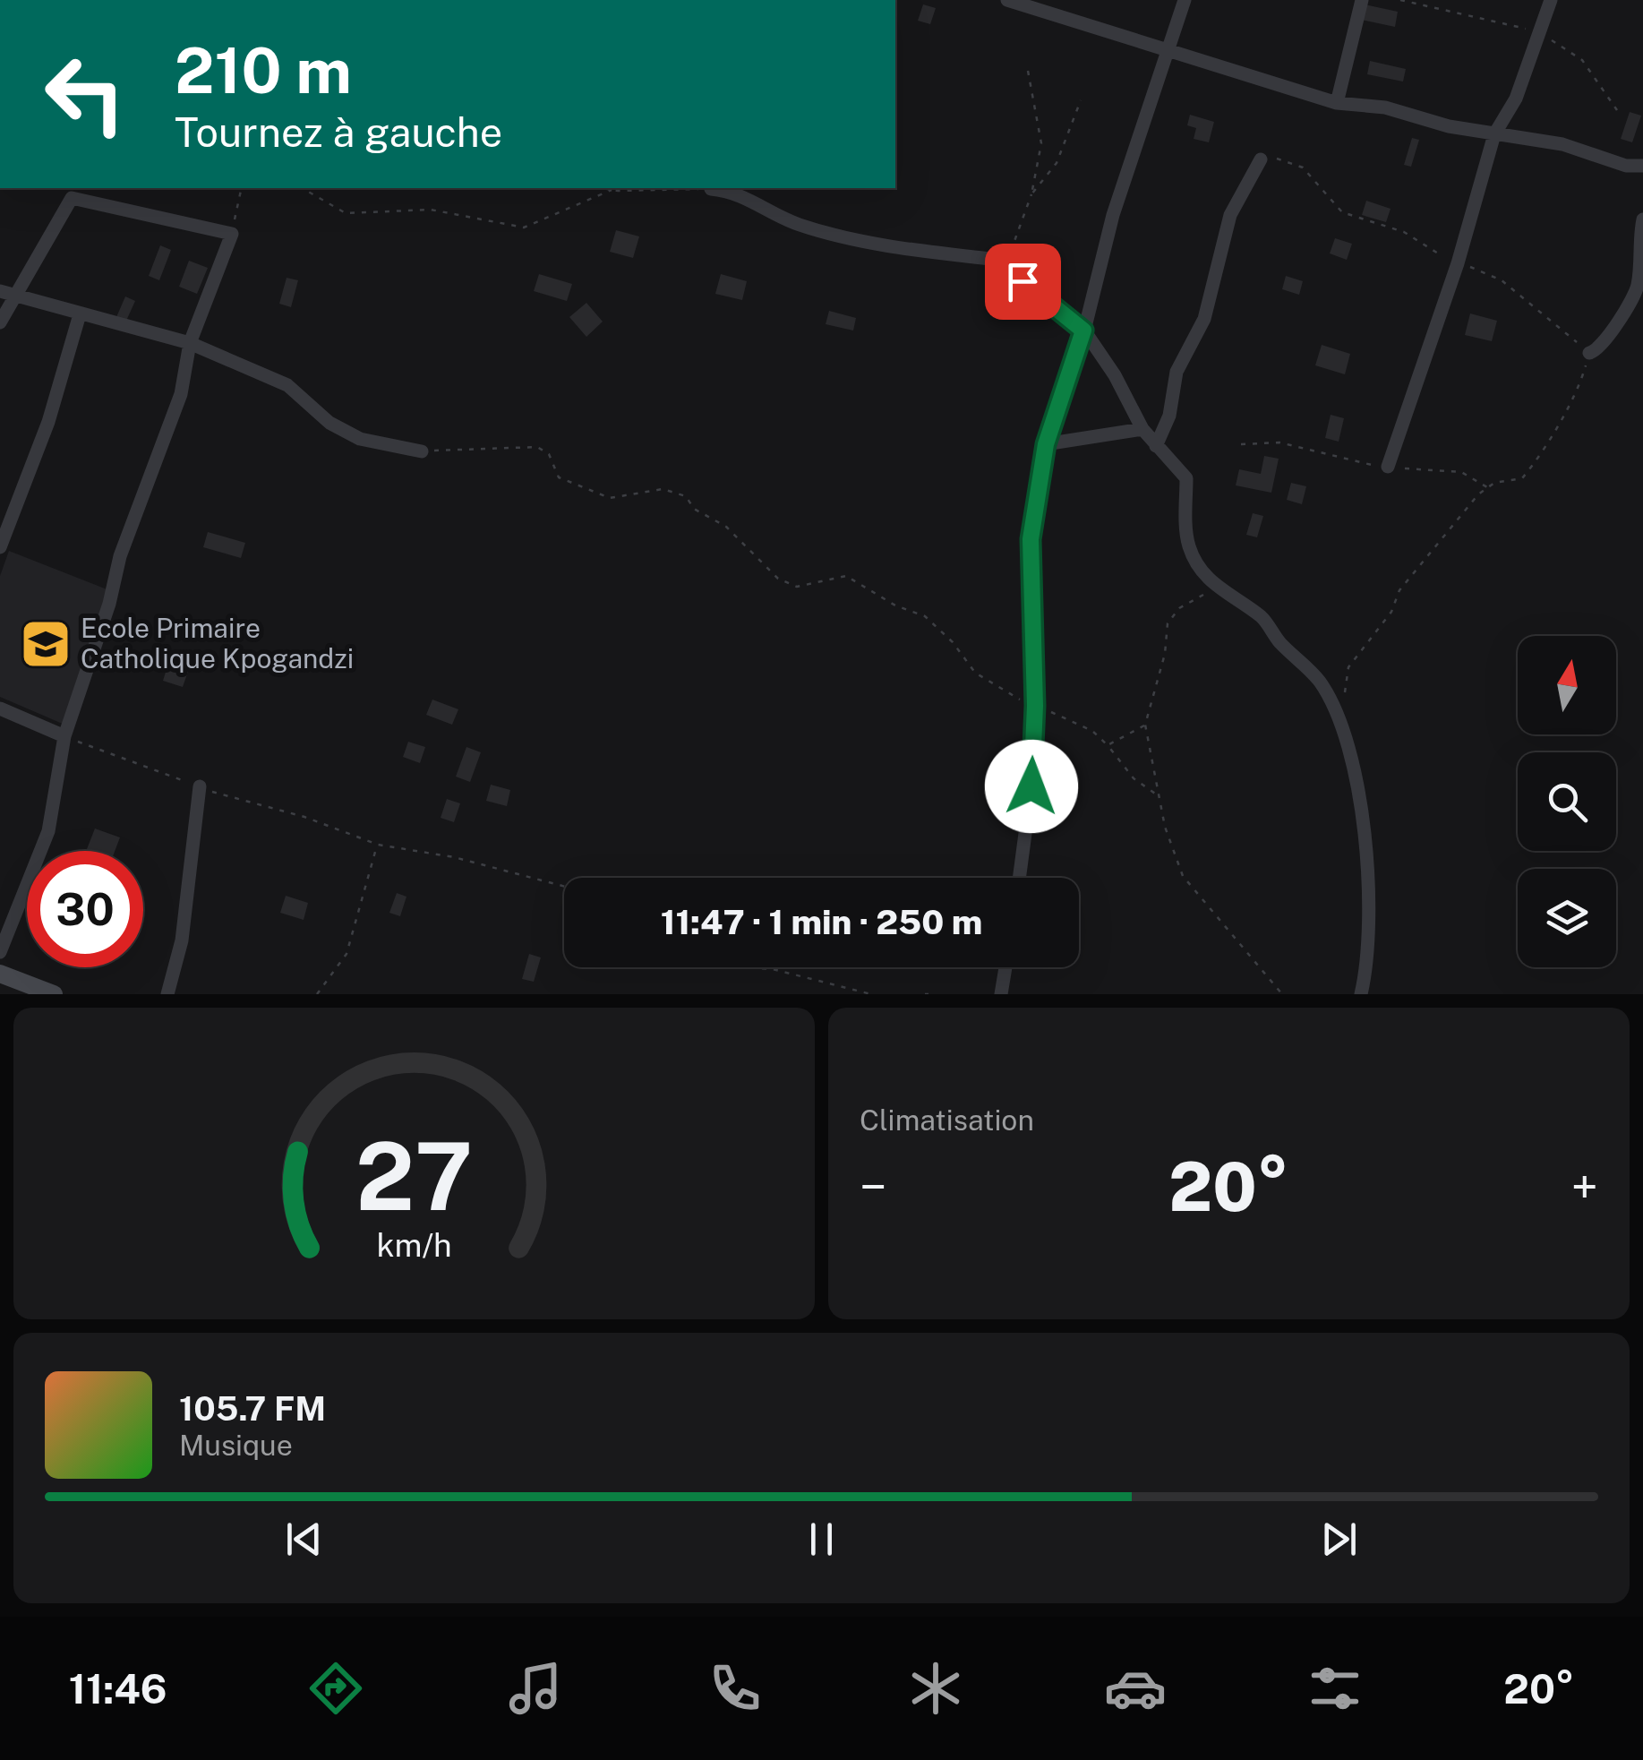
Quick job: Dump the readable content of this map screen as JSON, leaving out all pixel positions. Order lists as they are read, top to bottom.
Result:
{
  "places": {
    "school or university": ["Ecole Primaire Catholique Kpogandzi"]
  },
  "north": "top",
  "page": {
    "turn": ["210 m", "Tournez à gauche"],
    "limit": "30",
    "trip": "11:47 · 1 min · 250 m",
    "tile": "Climatisation",
    "heat": ["−", "20°", "+"],
    "song": ["105.7 FM", "Musique"],
    "tabs": ["11:46", "20°"],
    "gauge": ["27", "km/h"]
  }
}
